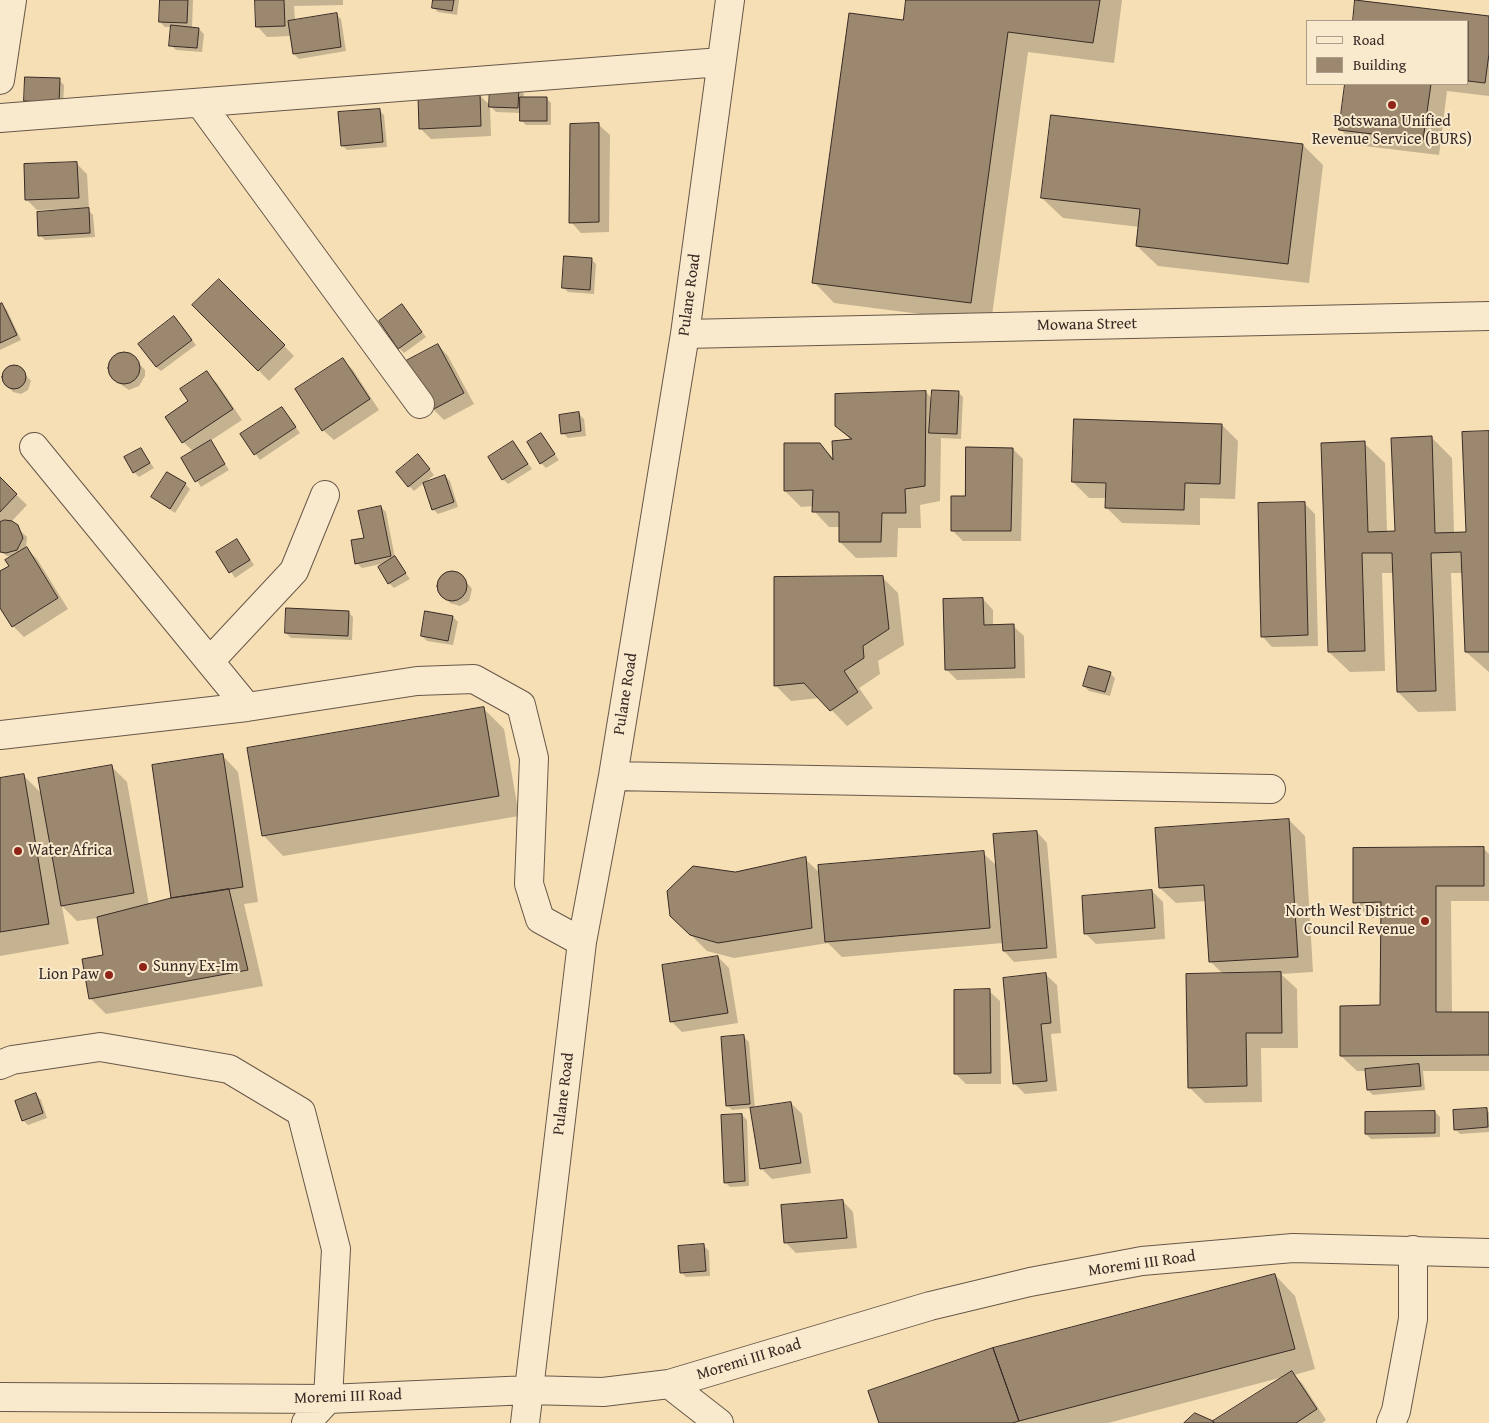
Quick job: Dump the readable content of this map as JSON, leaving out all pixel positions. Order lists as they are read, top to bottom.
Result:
{
  "streets": {
    "street": ["Pulane Road", "Mowana Street", "Moremi III Road"]
  },
  "crossings": [
    ["Pulane Road", "Mowana Street"],
    ["Pulane Road", "Moremi III Road"]
  ],
  "places": [
    "Botswana Unified Revenue Service (BURS)",
    "Water Africa",
    "North West District Council Revenue",
    "Sunny Ex-Im",
    "Lion Paw"
  ],
  "legend": ["Road", "Building"]
}
